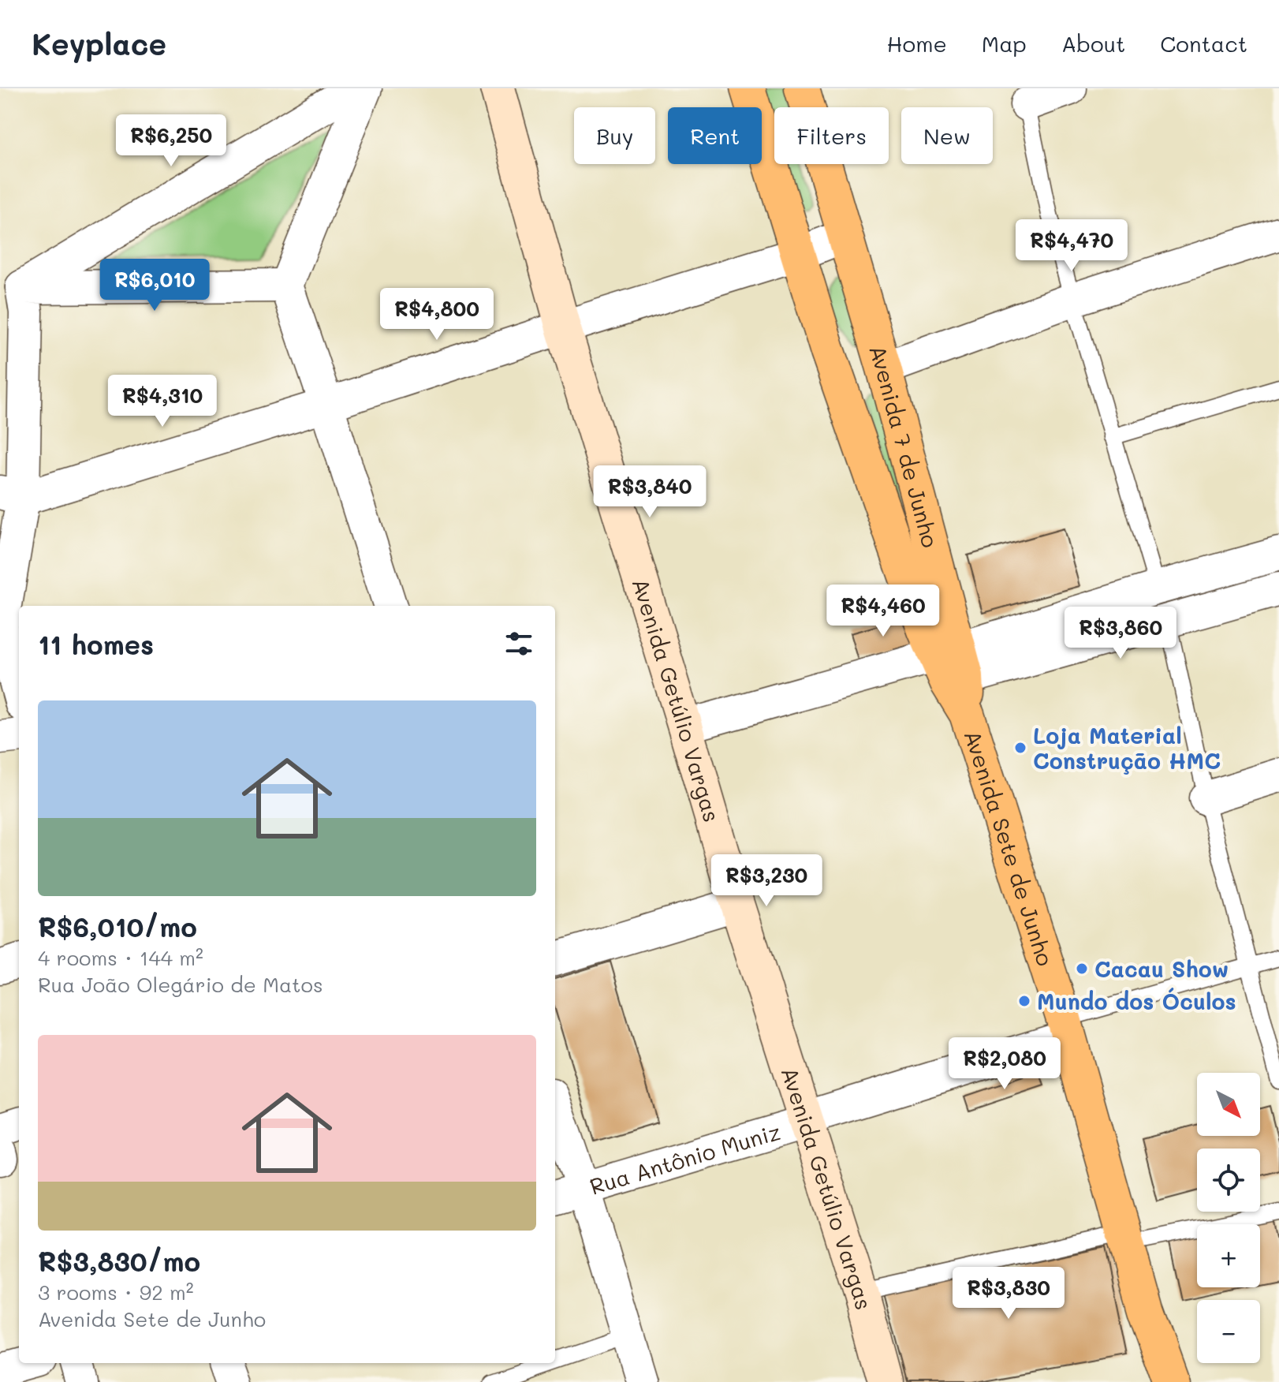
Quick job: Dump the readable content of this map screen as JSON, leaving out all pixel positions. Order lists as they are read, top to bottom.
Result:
{
  "streets": {
    "main road": ["Avenida 7 de Junho", "Avenida Sete de Junho"],
    "street": ["Avenida Getúlio Vargas", "Rua Antônio Muniz"]
  },
  "crossings": [
    ["Avenida 7 de Junho", "Avenida Sete de Junho"],
    ["Avenida Getúlio Vargas", "Rua Antônio Muniz"],
    ["Avenida Sete de Junho", "Rua Antônio Muniz"]
  ],
  "places": ["Loja Material Construção HMC", "Cacau Show", "Mundo dos Óculos"],
  "north": "bottom right",
  "page": {
    "header": "Keyplace",
    "nav": [
      "Home",
      "Map",
      "About",
      "Contact"
    ],
    "chip": [
      "Buy",
      "Rent",
      "Filters",
      "New"
    ],
    "price": [
      "R$6,250",
      "R$4,470",
      "R$6,010",
      "R$4,800",
      "R$4,310",
      "R$3,840",
      "R$4,460",
      "R$3,860",
      "R$3,230",
      "R$2,080",
      "R$3,830"
    ],
    "heading": "11 homes",
    "list": [
      {
        "name": "R$6,010/mo",
        "note": "4 rooms · 144 m² · Rua João Olegário de Matos"
      },
      {
        "name": "R$3,830/mo",
        "note": "3 rooms · 92 m² · Avenida Sete de Junho"
      }
    ],
    "map_buttons": ["+", "−"]
  }
}
